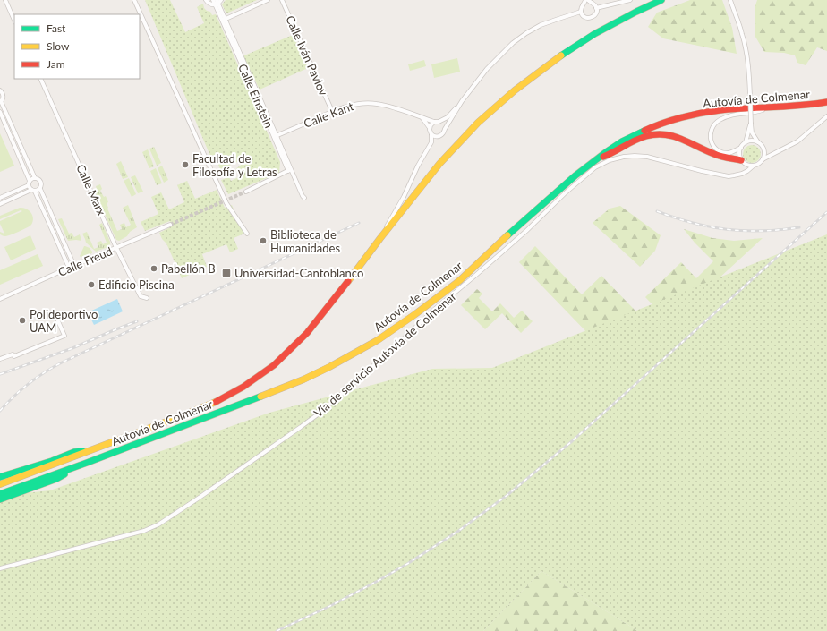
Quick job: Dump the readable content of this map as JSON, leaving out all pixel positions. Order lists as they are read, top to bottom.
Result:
{
  "streets": {
    "highway": ["Autovía de Colmenar"],
    "street": [
      "Calle Iván Pavlov",
      "Calle Einstein",
      "Calle Kant",
      "Calle Marx",
      "Calle Freud",
      "Vía de servicio Autovía de Colmenar"
    ]
  },
  "crossings": [
    ["Calle Iván Pavlov", "Calle Kant"],
    ["Calle Einstein", "Calle Kant"],
    ["Calle Marx", "Calle Freud"]
  ],
  "places": {
    "other": [
      "Facultad de Filosofía y Letras",
      "Biblioteca de Humanidades",
      "Pabellón B",
      "Edificio Piscina",
      "Polideportivo UAM"
    ],
    "transit": ["Universidad-Cantoblanco"]
  },
  "legend": ["Fast", "Slow", "Jam"]
}
